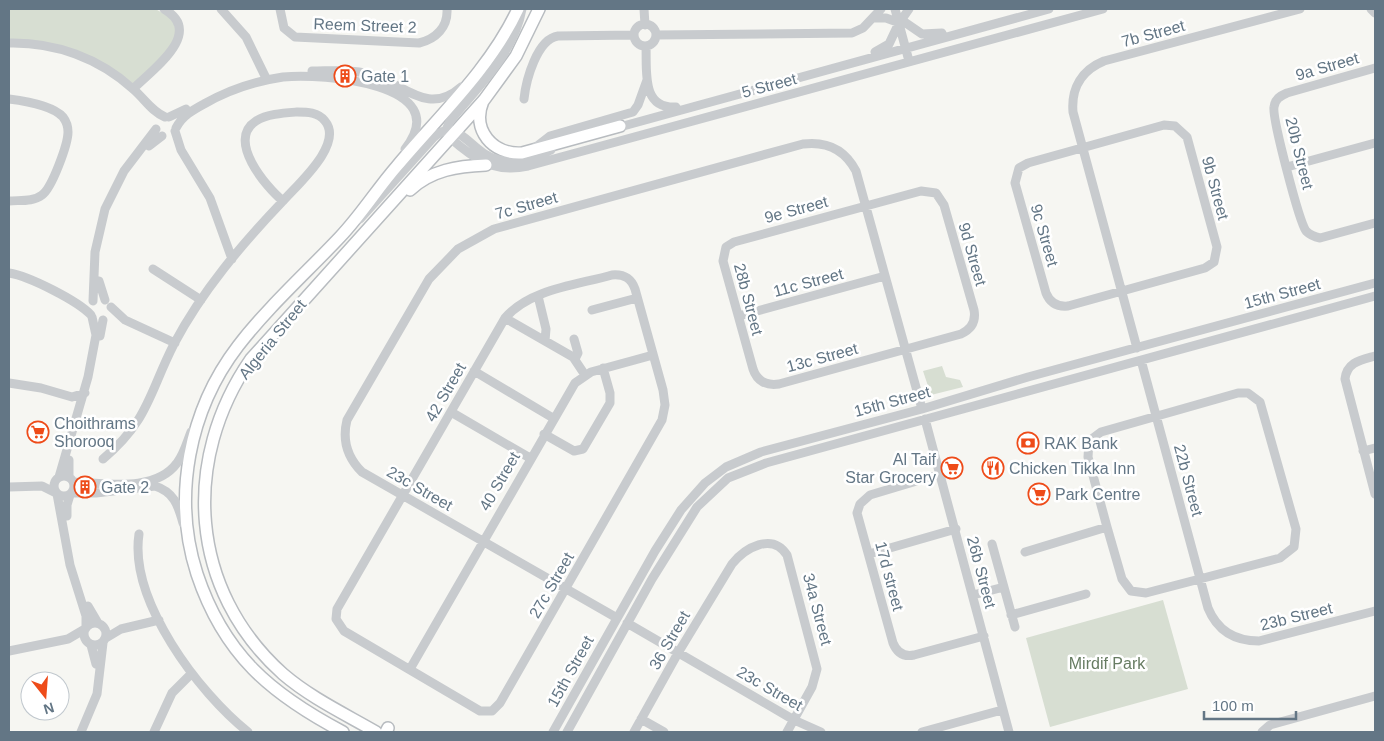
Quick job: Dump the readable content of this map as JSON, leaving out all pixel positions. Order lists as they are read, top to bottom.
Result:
{
  "streets": {
    "main road": ["Algeria Street"],
    "street": [
      "Reem Street 2",
      "7b Street",
      "9a Street",
      "5 Street",
      "20b Street",
      "9b Street",
      "7c Street",
      "9e Street",
      "9c Street",
      "9d Street",
      "11c Street",
      "15th Street",
      "28b Street",
      "13c Street",
      "42 Street",
      "22b Street",
      "40 Street",
      "23c Street",
      "26b Street",
      "17d street",
      "27c Street",
      "34a Street",
      "23b Street",
      "36 Street"
    ]
  },
  "crossings": [
    ["7b Street", "9b Street"],
    ["7b Street", "9c Street"],
    ["9a Street", "20b Street"],
    ["5 Street", "Algeria Street"],
    ["9b Street", "9c Street"],
    ["7c Street", "9e Street"],
    ["7c Street", "9d Street"],
    ["7c Street", "23c Street"],
    ["9e Street", "9d Street"],
    ["9e Street", "28b Street"],
    ["9d Street", "13c Street"],
    ["11c Street", "28b Street"],
    ["15th Street", "22b Street"],
    ["15th Street", "23c Street"],
    ["15th Street", "26b Street"],
    ["28b Street", "13c Street"],
    ["42 Street", "23c Street"],
    ["42 Street", "27c Street"],
    ["22b Street", "23b Street"],
    ["40 Street", "23c Street"],
    ["40 Street", "27c Street"],
    ["23c Street", "27c Street"],
    ["23c Street", "34a Street"],
    ["23c Street", "36 Street"],
    ["26b Street", "17d street"],
    ["34a Street", "36 Street"]
  ],
  "parks": ["Mirdif Park"],
  "places": {
    "building": ["Gate 1", "Gate 2"],
    "supermarket": ["Choithrams Shorooq", "Al Taif Star Grocery", "Park Centre"],
    "bank": ["RAK Bank"],
    "restaurant": ["Chicken Tikka Inn"]
  },
  "scale_bar": "100 m",
  "north": "bottom"
}
